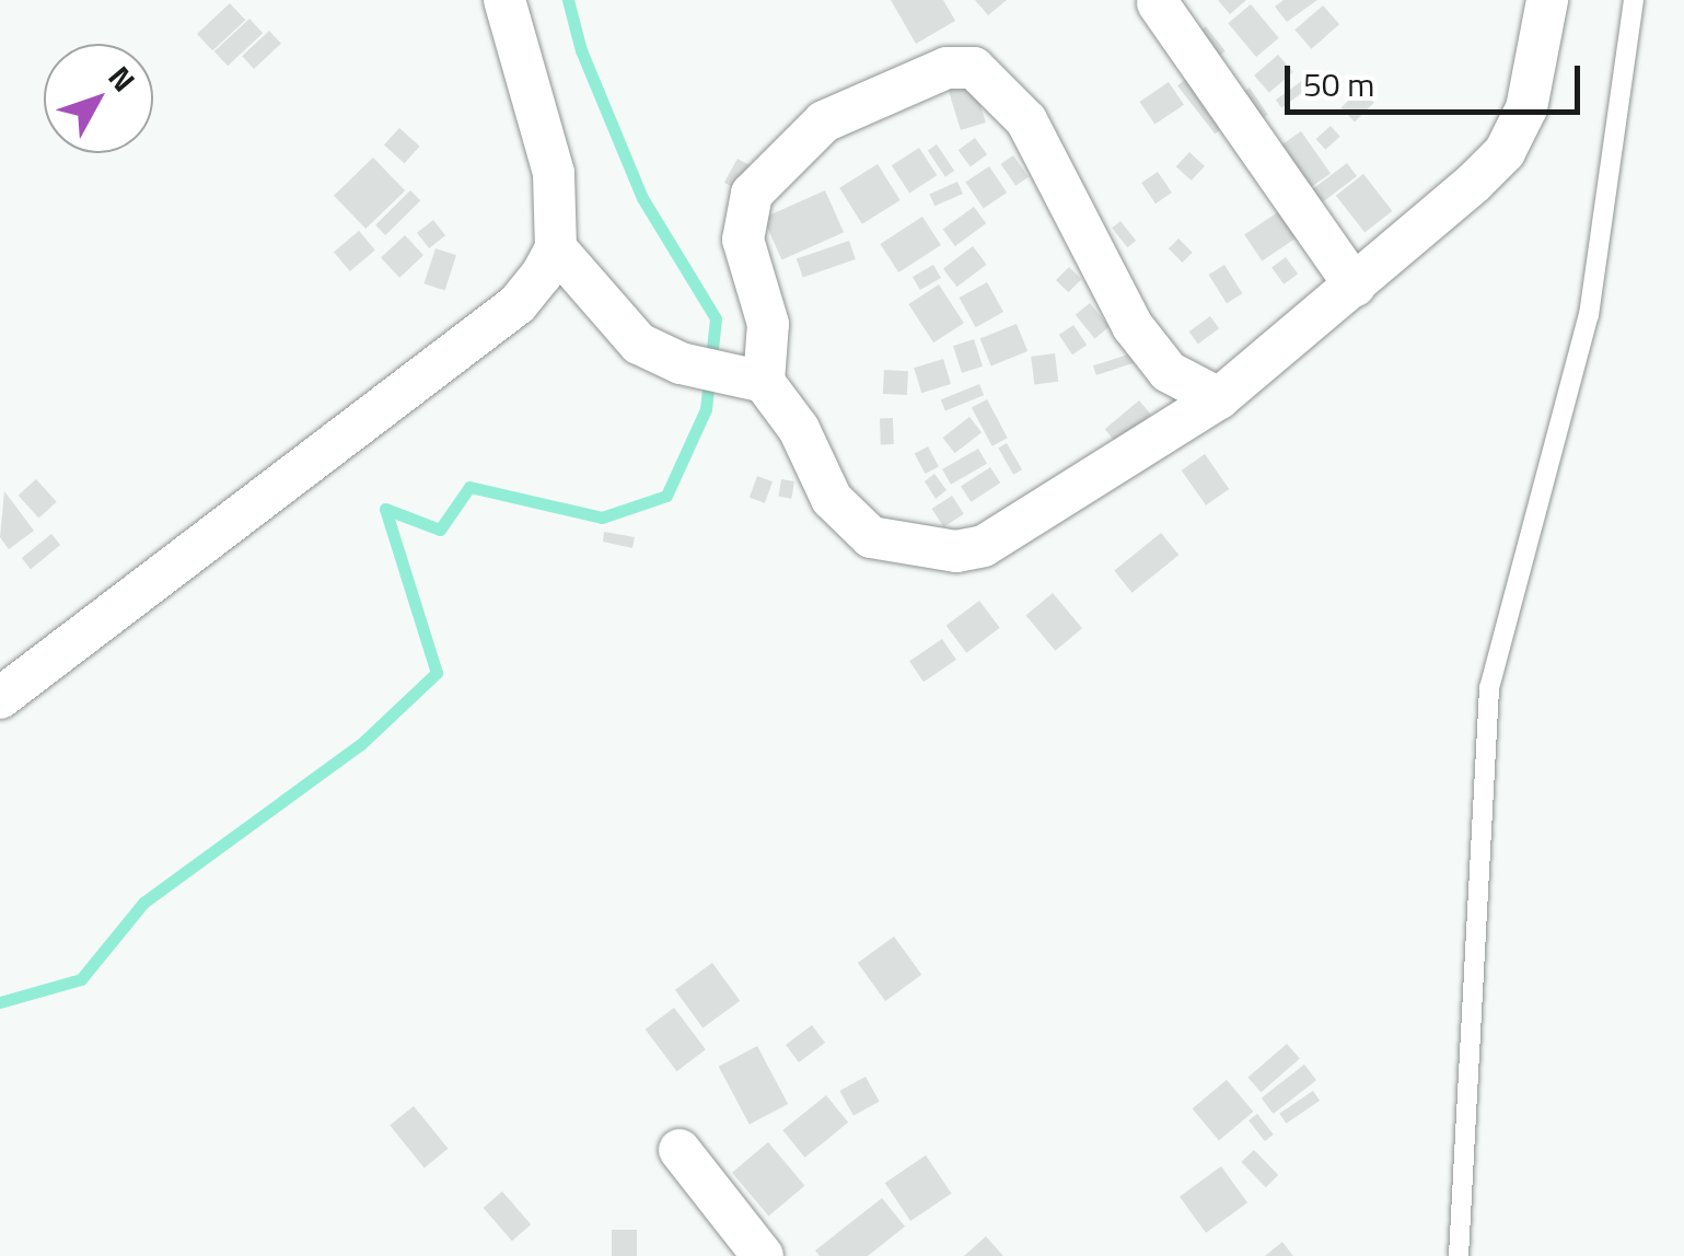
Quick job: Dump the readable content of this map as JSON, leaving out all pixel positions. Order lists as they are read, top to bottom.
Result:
{
  "scale_bar": "50 m",
  "north": "top right"
}
